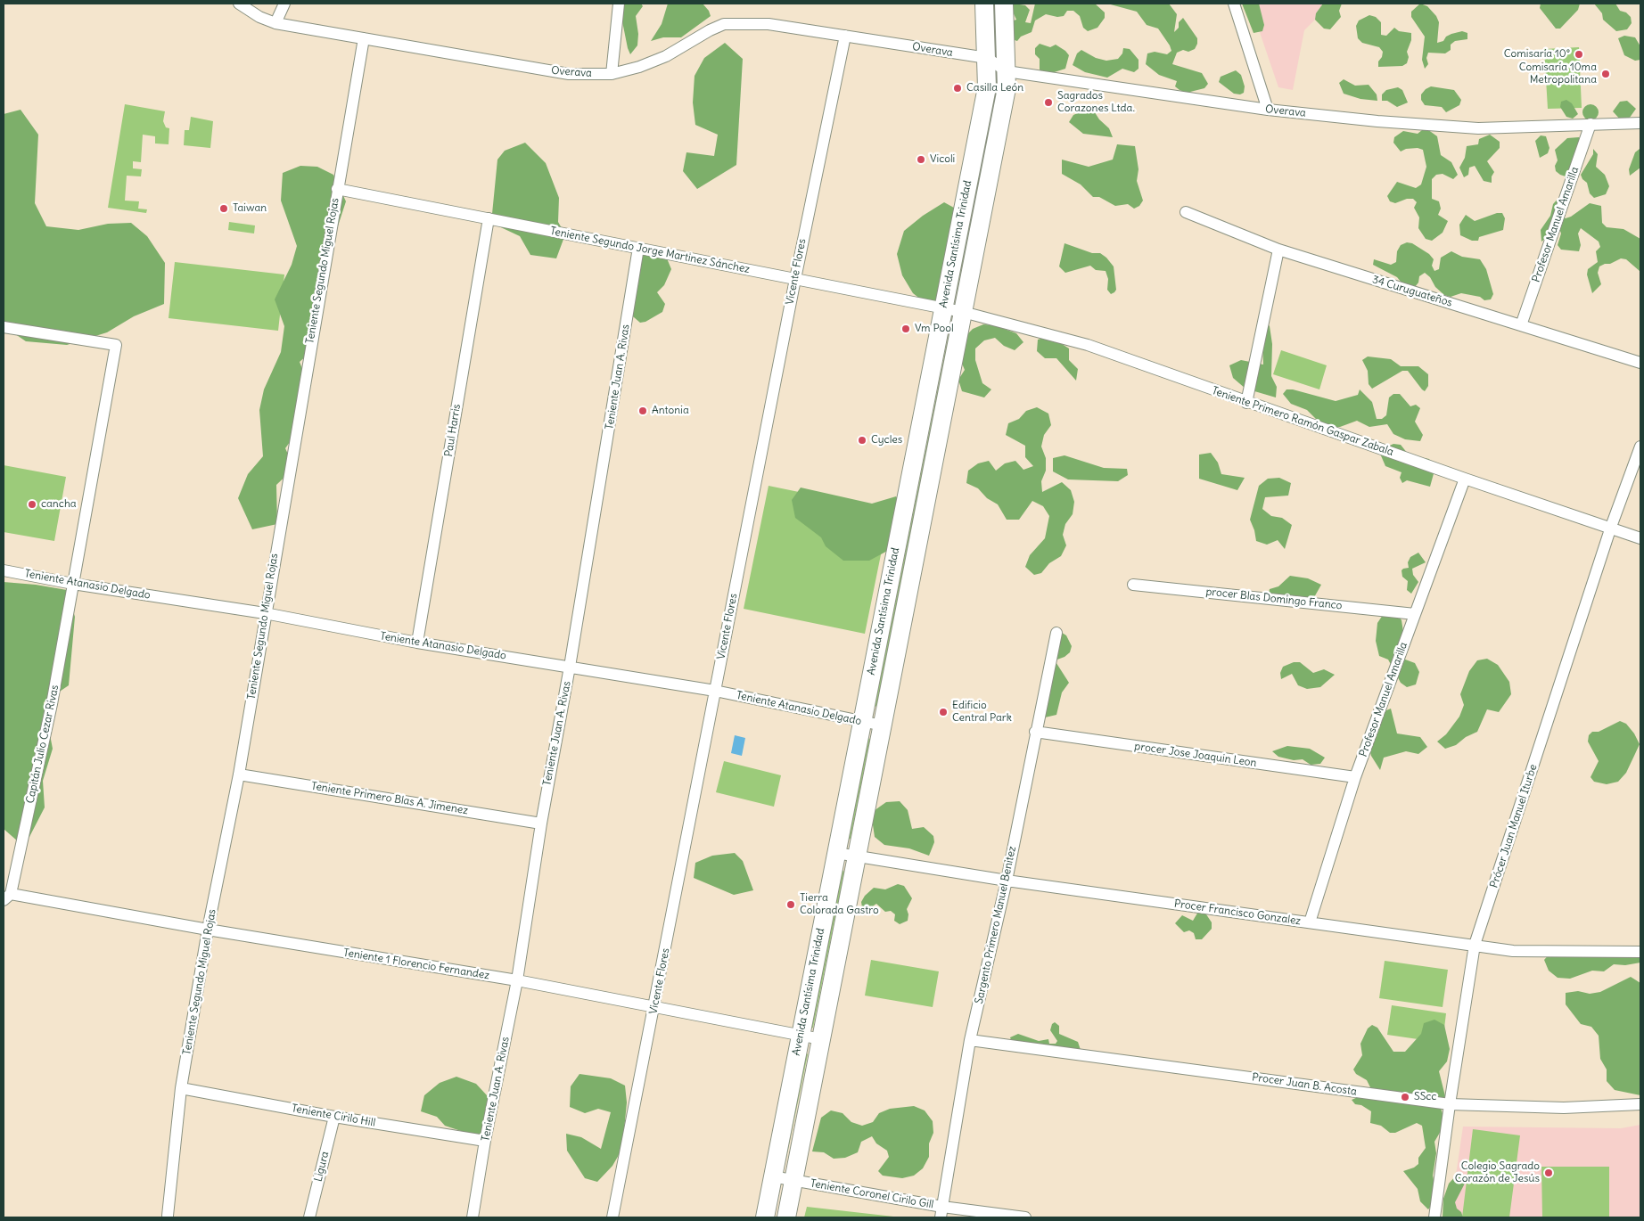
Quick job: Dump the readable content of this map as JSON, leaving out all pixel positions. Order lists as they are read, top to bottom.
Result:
{
  "streets": {
    "main road": ["Avenida Santísima Trinidad"],
    "street": [
      "Overava",
      "Profesor Manuel Amarilla",
      "Teniente Segundo Jorge Martinez Sánchez",
      "Teniente Segundo Miguel Rojas",
      "Vicente Flores",
      "34 Curuguateños",
      "Teniente Juan A. Rivas",
      "Teniente Primero Ramón Gaspar Zabala",
      "Paul Harris",
      "Teniente Atanasio Delgado",
      "procer Blas Domingo Franco",
      "Capitán Julio Cezar Rivas",
      "procer Jose Joaquin Leon",
      "Teniente Primero Blas A. Jimenez",
      "Prócer Juan Manuel Iturbe",
      "Procer Francisco Gonzalez",
      "Sargento Primero Manuel Benitez",
      "Teniente 1 Florencio Fernandez",
      "Procer Juan B. Acosta",
      "Teniente Cirilo Hill",
      "Ligura",
      "Teniente Coronel Cirilo Gill"
    ]
  },
  "crossings": [
    ["Overava", "Profesor Manuel Amarilla"],
    ["Overava", "Avenida Santísima Trinidad"],
    ["Overava", "Teniente Segundo Miguel Rojas"],
    ["Overava", "Vicente Flores"],
    ["Profesor Manuel Amarilla", "34 Curuguateños"],
    ["Profesor Manuel Amarilla", "Teniente Primero Ramón Gaspar Zabala"],
    ["Profesor Manuel Amarilla", "procer Blas Domingo Franco"],
    ["Profesor Manuel Amarilla", "procer Jose Joaquin Leon"],
    ["Profesor Manuel Amarilla", "Procer Francisco Gonzalez"],
    ["Avenida Santísima Trinidad", "Teniente Segundo Jorge Martinez Sánchez"],
    ["Avenida Santísima Trinidad", "Teniente Primero Ramón Gaspar Zabala"],
    ["Avenida Santísima Trinidad", "Teniente Atanasio Delgado"],
    ["Avenida Santísima Trinidad", "Procer Francisco Gonzalez"],
    ["Avenida Santísima Trinidad", "Teniente 1 Florencio Fernandez"],
    ["Avenida Santísima Trinidad", "Teniente Coronel Cirilo Gill"],
    ["Teniente Segundo Jorge Martinez Sánchez", "Teniente Segundo Miguel Rojas"],
    ["Teniente Segundo Jorge Martinez Sánchez", "Vicente Flores"],
    ["Teniente Segundo Jorge Martinez Sánchez", "Teniente Juan A. Rivas"],
    ["Teniente Segundo Jorge Martinez Sánchez", "Teniente Primero Ramón Gaspar Zabala"],
    ["Teniente Segundo Jorge Martinez Sánchez", "Paul Harris"],
    ["Teniente Segundo Miguel Rojas", "Teniente Atanasio Delgado"],
    ["Teniente Segundo Miguel Rojas", "Teniente Primero Blas A. Jimenez"],
    ["Teniente Segundo Miguel Rojas", "Teniente 1 Florencio Fernandez"],
    ["Teniente Segundo Miguel Rojas", "Teniente Cirilo Hill"],
    ["Vicente Flores", "Teniente Atanasio Delgado"],
    ["Vicente Flores", "Teniente 1 Florencio Fernandez"],
    ["Teniente Juan A. Rivas", "Teniente Atanasio Delgado"],
    ["Teniente Juan A. Rivas", "Teniente Primero Blas A. Jimenez"],
    ["Teniente Juan A. Rivas", "Teniente 1 Florencio Fernandez"],
    ["Teniente Juan A. Rivas", "Teniente Cirilo Hill"],
    ["Teniente Primero Ramón Gaspar Zabala", "Prócer Juan Manuel Iturbe"],
    ["Paul Harris", "Teniente Atanasio Delgado"],
    ["Teniente Atanasio Delgado", "Capitán Julio Cezar Rivas"],
    ["Capitán Julio Cezar Rivas", "Teniente 1 Florencio Fernandez"],
    ["procer Jose Joaquin Leon", "Sargento Primero Manuel Benitez"],
    ["Prócer Juan Manuel Iturbe", "Procer Francisco Gonzalez"],
    ["Prócer Juan Manuel Iturbe", "Procer Juan B. Acosta"],
    ["Procer Francisco Gonzalez", "Sargento Primero Manuel Benitez"],
    ["Sargento Primero Manuel Benitez", "Procer Juan B. Acosta"],
    ["Sargento Primero Manuel Benitez", "Teniente Coronel Cirilo Gill"],
    ["Teniente Cirilo Hill", "Ligura"]
  ],
  "places": [
    "Comisaría 10º",
    "Comisaría 10ma Metropolitana",
    "Casilla León",
    "Sagrados Corazones Ltda.",
    "Vicoli",
    "Taiwan",
    "Vm Pool",
    "Antonia",
    "Cycles",
    "cancha",
    "Edificio Central Park",
    "Tierra Colorada Gastro",
    "SScc",
    "Colegio Sagrado Corazón de Jesús"
  ]
}
